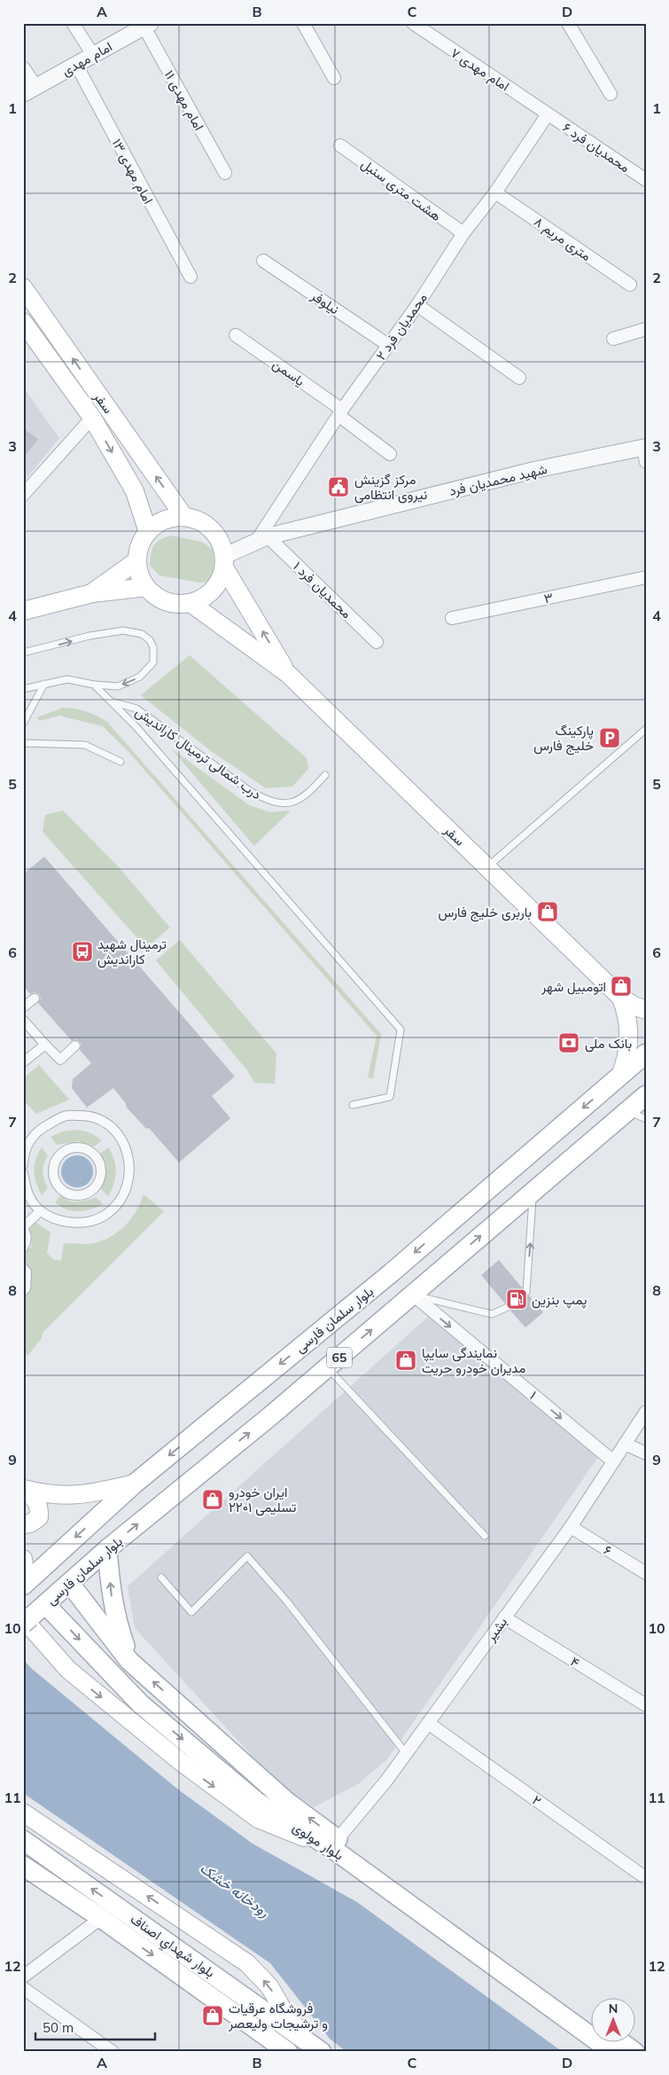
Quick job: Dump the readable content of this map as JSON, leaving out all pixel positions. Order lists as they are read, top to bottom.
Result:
{
  "streets": {
    "main road": [
      "سفر",
      "بلوار سلمان فارسی",
      "65",
      "بلوار مولوی",
      "بلوار شهداي اصناف"
    ],
    "street": [
      "امام مهدی",
      "۷ امام مهدی",
      "۱۱ امام مهدی",
      "۶ محمدیان فرد",
      "۱۳ امام مهدی",
      "هشت متری سنبل",
      "۸ متری مریم",
      "نیلوفر",
      "۲ محمدیان فرد",
      "یاسمن",
      "شهید محمدیان فرد",
      "۱ محمدیان فرد",
      "۳",
      "۱",
      "۶",
      "بشیر",
      "۴",
      "۲"
    ],
    "lane": ["درب شمالی ترمینال کاراندیش"]
  },
  "crossings": [
    ["امام مهدی", "۱۱ امام مهدی"],
    ["امام مهدی", "۱۳ امام مهدی"],
    ["۷ امام مهدی", "۶ محمدیان فرد"],
    ["۷ امام مهدی", "۲ محمدیان فرد"],
    ["۶ محمدیان فرد", "۲ محمدیان فرد"],
    ["هشت متری سنبل", "۲ محمدیان فرد"],
    ["۸ متری مریم", "۲ محمدیان فرد"],
    ["نیلوفر", "۲ محمدیان فرد"],
    ["۲ محمدیان فرد", "یاسمن"],
    ["۲ محمدیان فرد", "شهید محمدیان فرد"],
    ["۲ محمدیان فرد", "۱ محمدیان فرد"],
    ["سفر", "شهید محمدیان فرد"],
    ["شهید محمدیان فرد", "۱ محمدیان فرد"],
    ["بلوار سلمان فارسی", "۱"],
    ["بلوار سلمان فارسی", "بلوار مولوی"],
    ["۱", "بشیر"],
    ["۶", "بشیر"],
    ["بشیر", "۴"],
    ["بشیر", "۲"],
    ["بشیر", "بلوار مولوی"]
  ],
  "one_way": ["۱"],
  "water": ["رودخانه خشک"],
  "places": {
    "public building": ["مرکز گزینش نیروی انتظامی"],
    "parking": ["پارکینگ خلیج فارس"],
    "shop": [
      "باربری خلیج فارس",
      "اتومبیل شهر",
      "نمایندگی سایپا مدیران خودرو حریت",
      "ایران خودرو تسلیمی ۲۲۰۱",
      "فروشگاه عرقیات و ترشیجات ولیعصر"
    ],
    "bus stop": ["ترمینال شهید کاراندیش"],
    "bank": ["بانک ملی"],
    "fuel station": ["پمپ بنزین"]
  },
  "scale_bar": "50 m",
  "north": "top",
  "grid": {
    "columns": [
      "A",
      "B",
      "C",
      "D"
    ],
    "rows": [
      "1",
      "2",
      "3",
      "4",
      "5",
      "6",
      "7",
      "8",
      "9",
      "10",
      "11",
      "12"
    ]
  }
}
